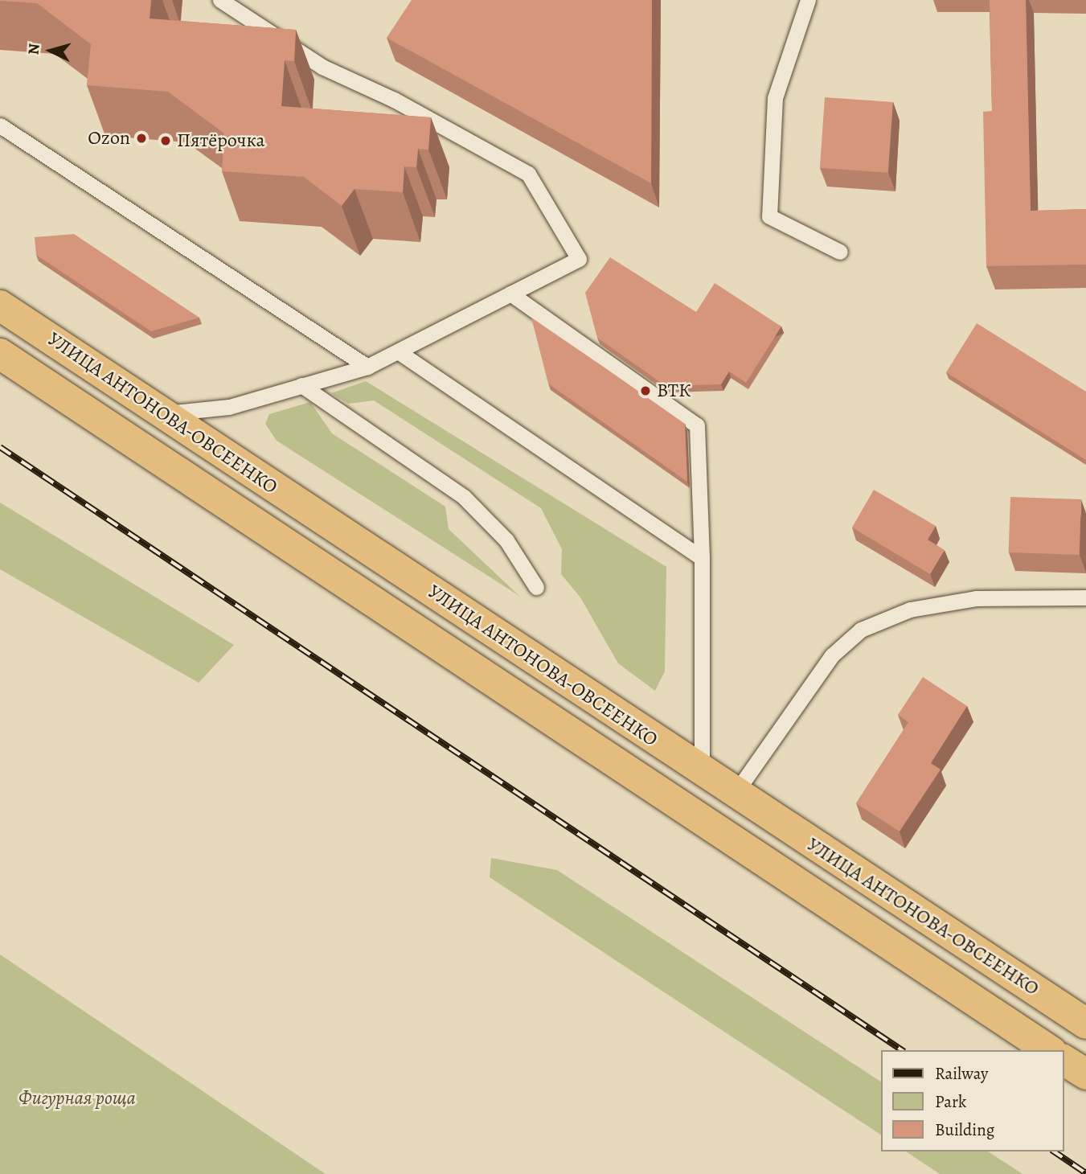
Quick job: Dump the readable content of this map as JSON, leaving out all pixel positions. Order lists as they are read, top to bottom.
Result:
{
  "streets": {
    "highway": ["УЛИЦА АНТОНОВА-ОВСЕЕНКО"]
  },
  "parks": ["Фигурная роща"],
  "places": ["Ozon", "Пятёрочка", "ВТК"],
  "legend": ["Railway", "Park", "Building"],
  "north": "left"
}
